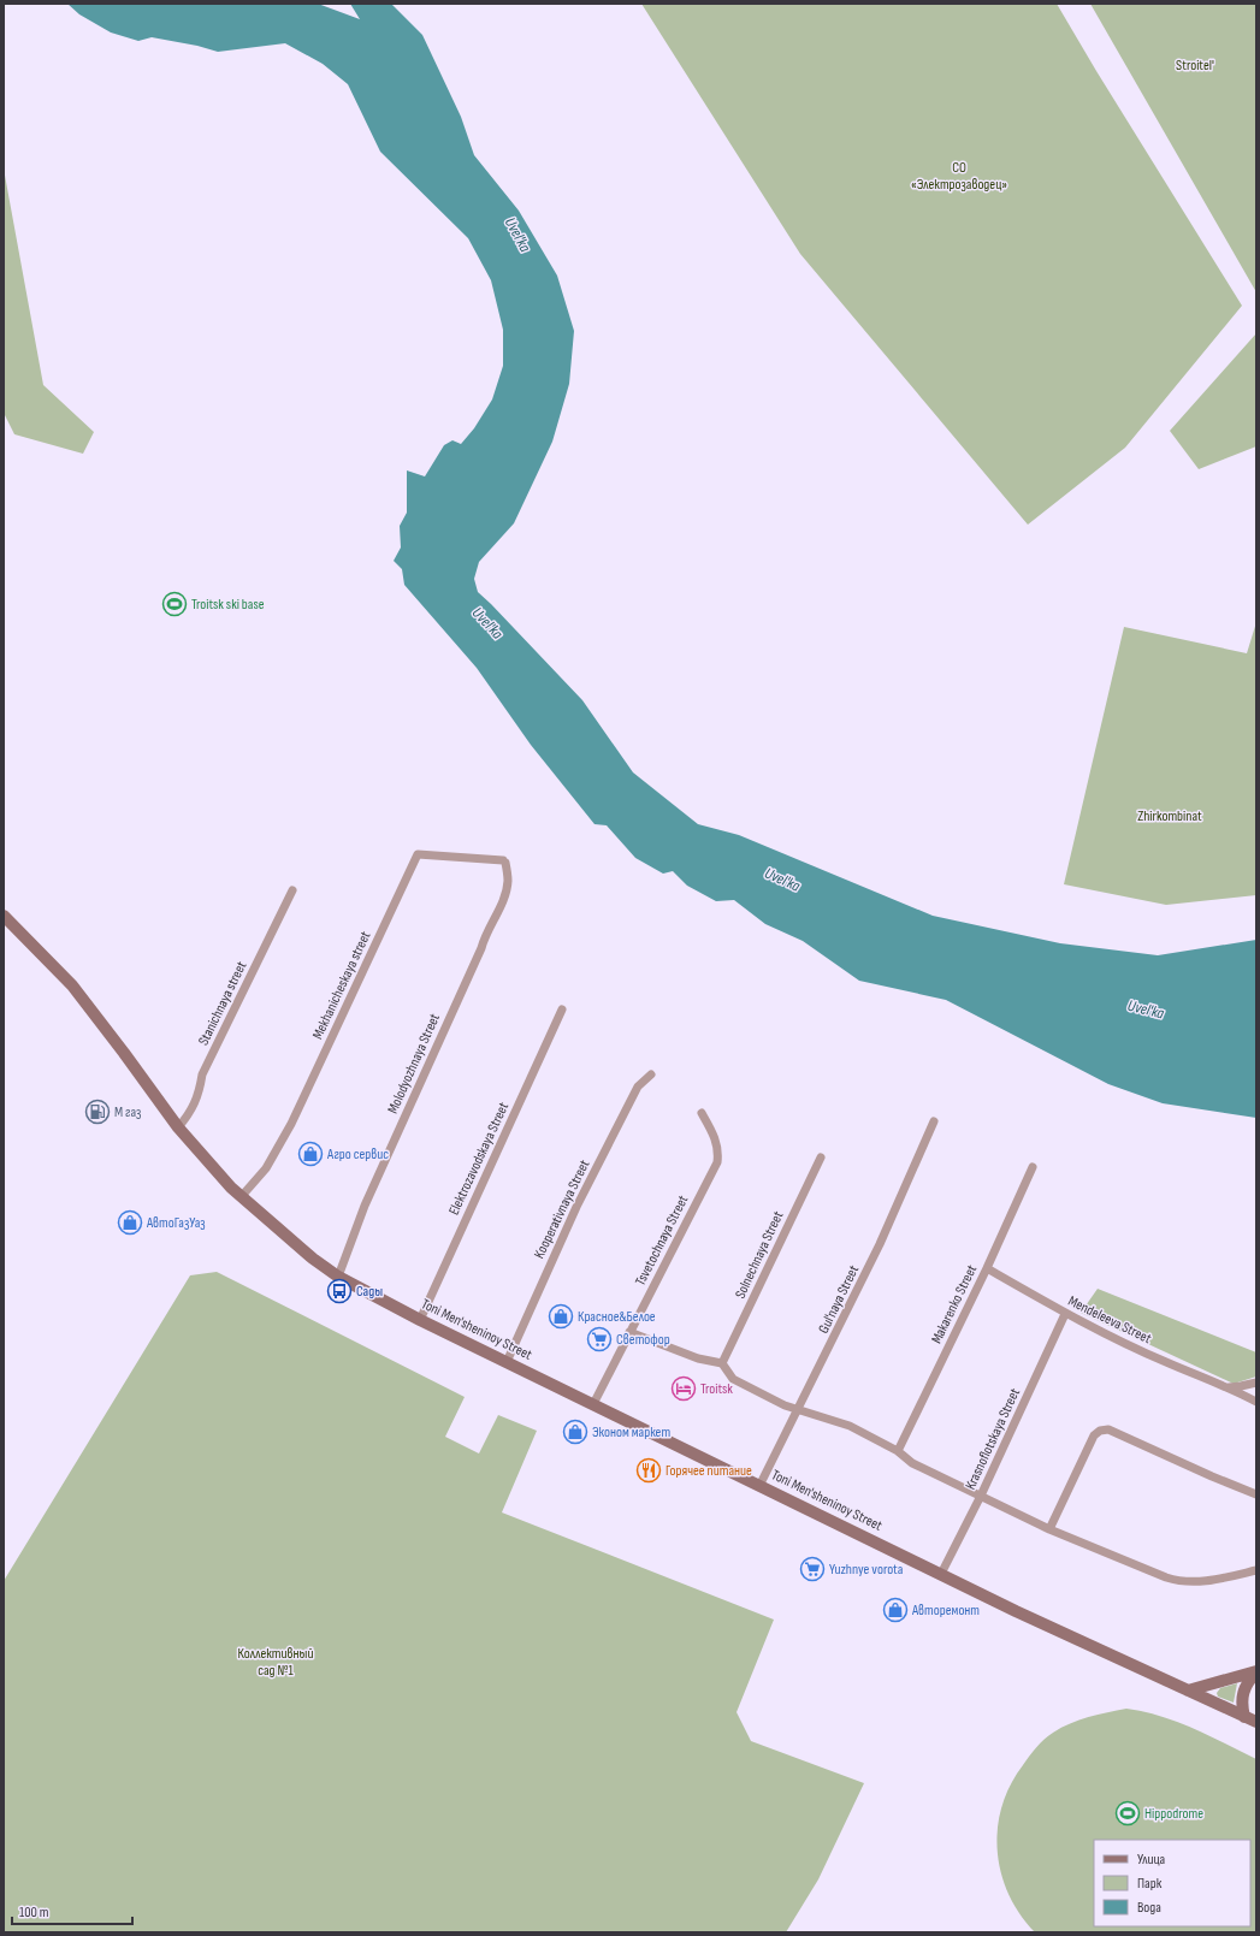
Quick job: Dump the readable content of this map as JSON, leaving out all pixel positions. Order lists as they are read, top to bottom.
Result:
{
  "streets": {
    "main road": ["Toni Men'sheninoy Street"],
    "street": [
      "Mekhanicheskaya street",
      "Stanichnaya street",
      "Molodyozhnaya Street",
      "Elektrozavodskaya Street",
      "Kooperativnaya Street",
      "Tsvetochnaya Street",
      "Solnechnaya Street",
      "Gul'naya Street",
      "Makarenko Street",
      "Mendeleeva Street",
      "Krasnoflotskaya Street"
    ]
  },
  "crossings": [
    ["Mekhanicheskaya street", "Molodyozhnaya Street"],
    ["Mekhanicheskaya street", "Toni Men'sheninoy Street"],
    ["Stanichnaya street", "Toni Men'sheninoy Street"],
    ["Molodyozhnaya Street", "Toni Men'sheninoy Street"],
    ["Elektrozavodskaya Street", "Toni Men'sheninoy Street"],
    ["Kooperativnaya Street", "Toni Men'sheninoy Street"],
    ["Tsvetochnaya Street", "Toni Men'sheninoy Street"],
    ["Gul'naya Street", "Toni Men'sheninoy Street"],
    ["Makarenko Street", "Mendeleeva Street"],
    ["Mendeleeva Street", "Krasnoflotskaya Street"],
    ["Toni Men'sheninoy Street", "Krasnoflotskaya Street"]
  ],
  "water": ["Uvel'ka"],
  "parks": [
    "Stroitel'",
    "СО «Электрозаводец»",
    "Zhirkombinat",
    "Коллективный сад №1"
  ],
  "places": {
    "sports": ["Troitsk ski base", "Hippodrome"],
    "fuel station": ["М газ"],
    "shop": [
      "Агро сервис",
      "АвтоГазУаз",
      "Красное&Белое",
      "Эконом маркет",
      "Авторемонт"
    ],
    "bus stop": ["Сады"],
    "supermarket": ["Светофор", "Yuzhnye vorota"],
    "hotel": ["Troitsk"],
    "restaurant": ["Горячее питание"]
  },
  "legend": ["Улица", "Парк", "Вода"],
  "scale_bar": "100 m"
}
